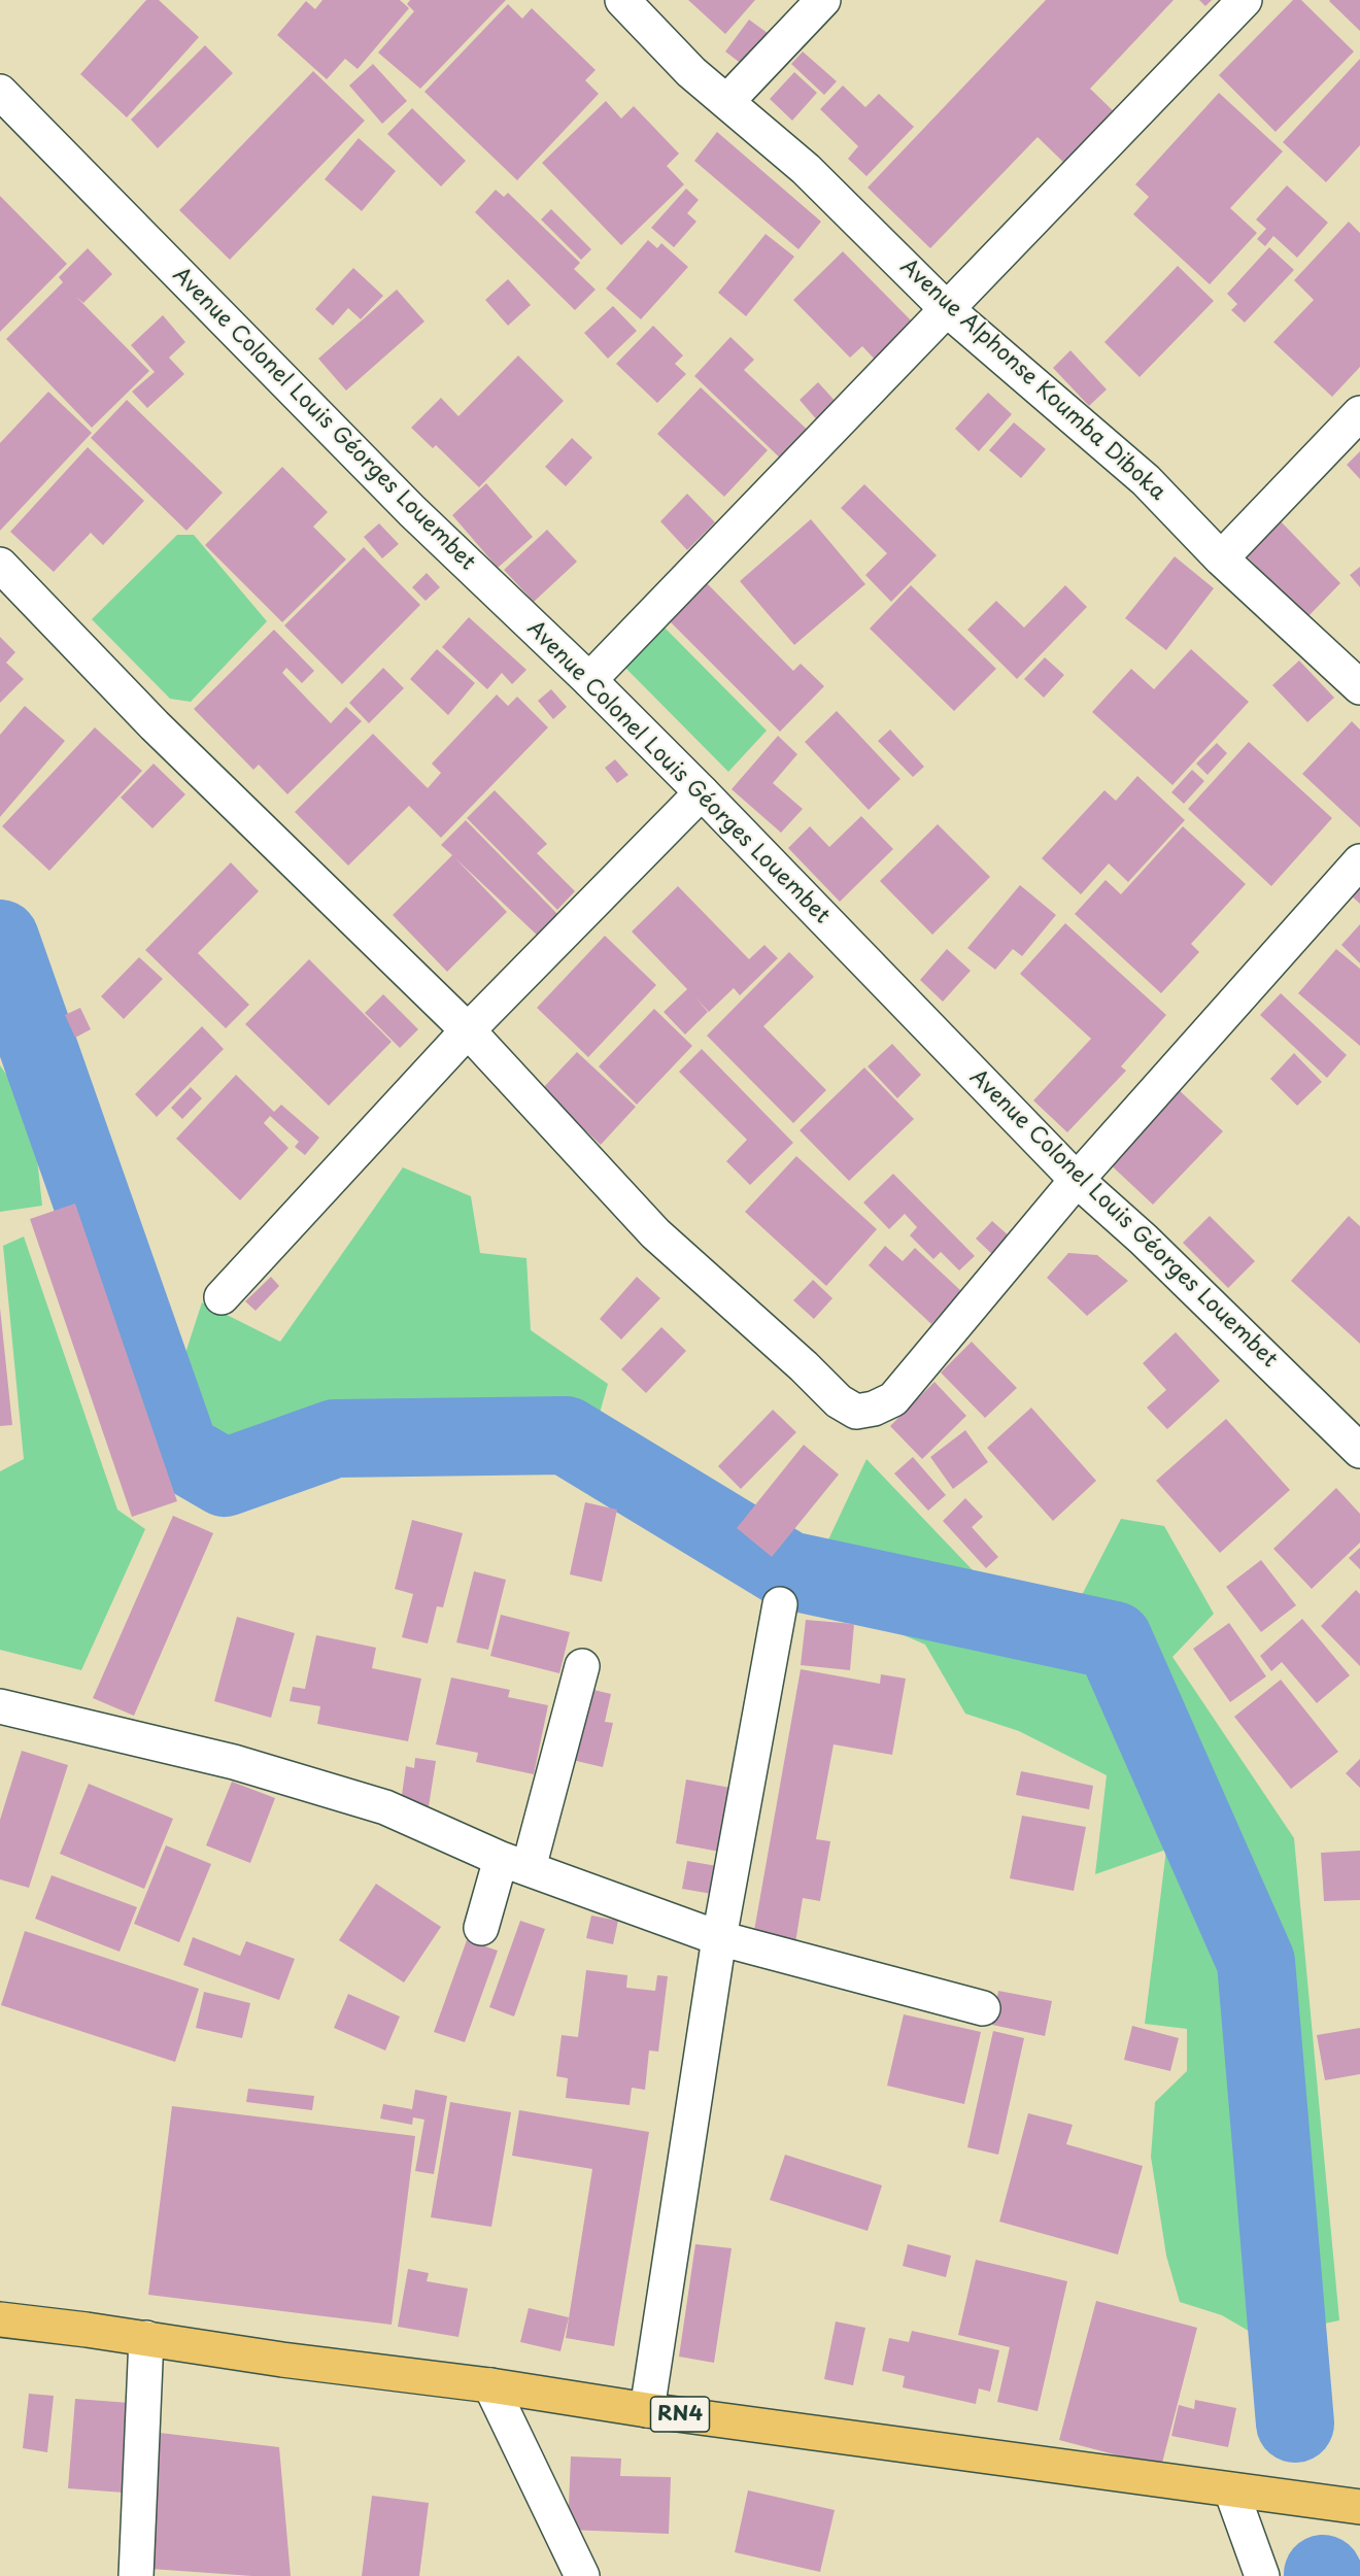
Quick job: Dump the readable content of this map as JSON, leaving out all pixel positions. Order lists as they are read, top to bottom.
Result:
{
  "streets": {
    "highway": ["RN4"],
    "street": ["Avenue Alphonse Koumba Diboka", "Avenue Colonel Louis Géorges Louembet"]
  }
}
